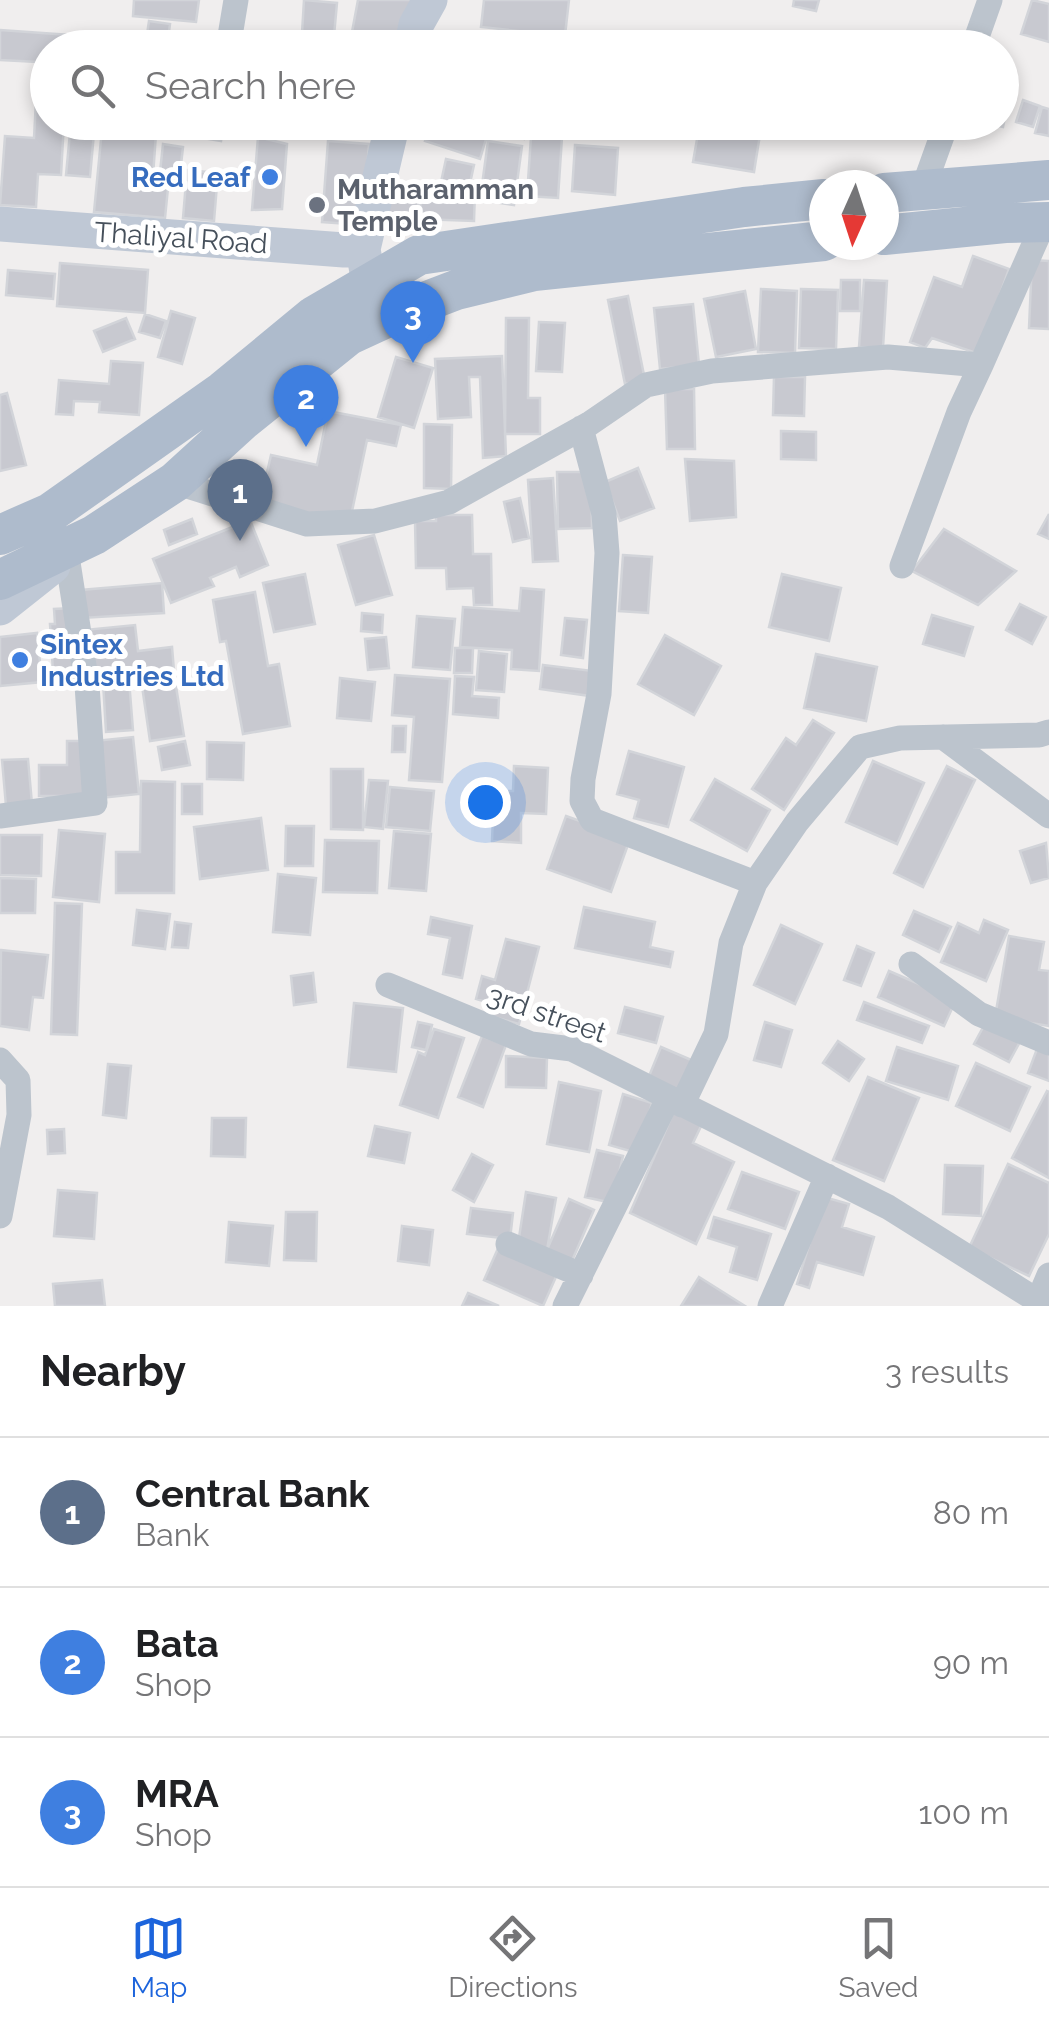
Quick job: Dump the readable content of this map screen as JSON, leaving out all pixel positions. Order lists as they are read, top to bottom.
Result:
{
  "streets": {
    "street": ["Thaliyal Road", "3rd street"]
  },
  "places": ["Red Leaf", "Mutharamman Temple", "Sintex Industries Ltd"],
  "north": "bottom",
  "page": {
    "search": "Search here",
    "pins": ["3", "2", "1"],
    "heading": ["Nearby", "3 results"],
    "list": [
      {
        "mark": "1",
        "name": "Central Bank",
        "note": "Bank",
        "value": "80 m"
      },
      {
        "mark": "2",
        "name": "Bata",
        "note": "Shop",
        "value": "90 m"
      },
      {
        "mark": "3",
        "name": "MRA",
        "note": "Shop",
        "value": "100 m"
      }
    ],
    "nav": ["Map", "Directions", "Saved"]
  }
}
